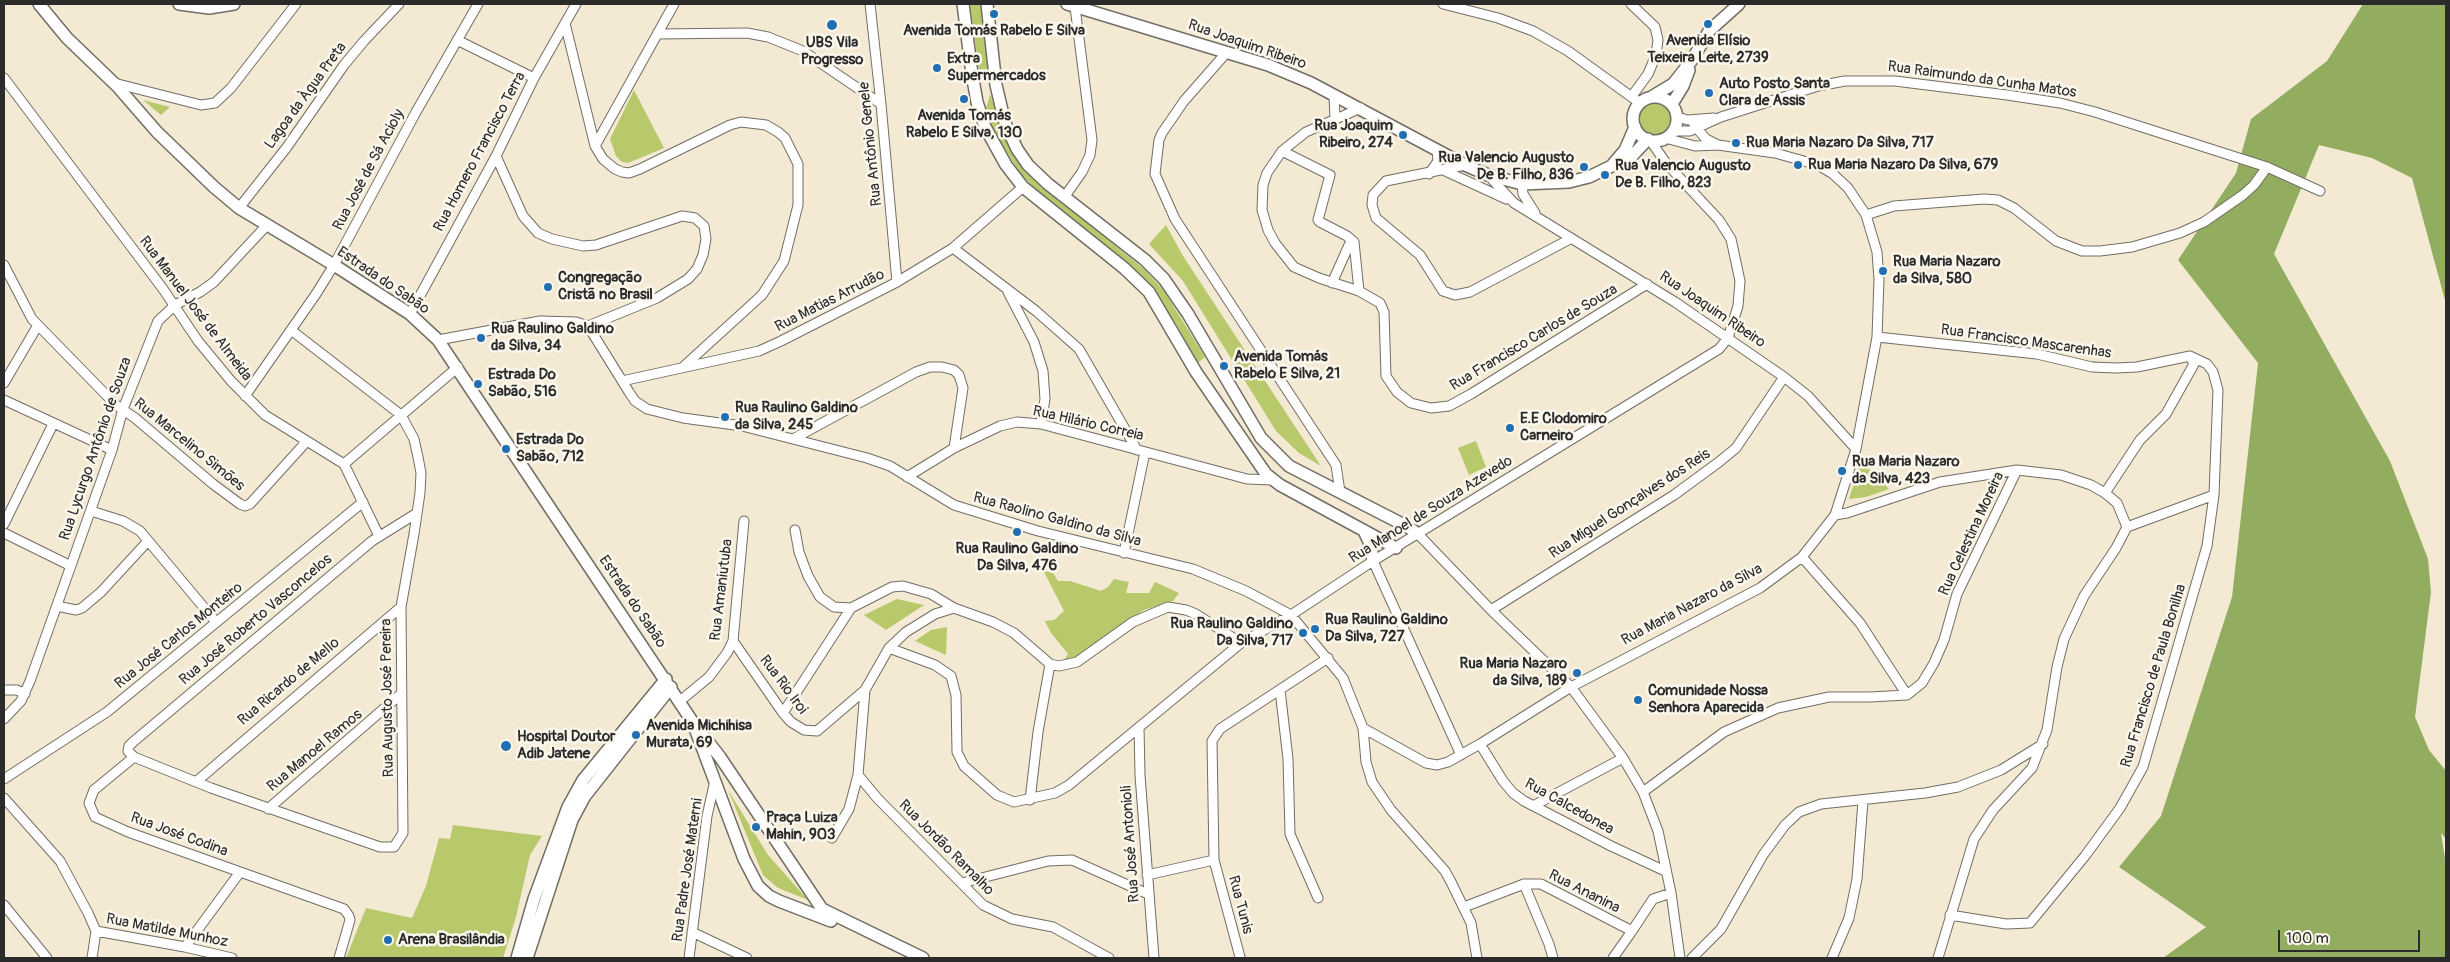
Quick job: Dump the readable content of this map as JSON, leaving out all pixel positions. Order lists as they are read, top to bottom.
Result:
{
  "streets": {
    "street": [
      "Rua Joaquim Ribeiro",
      "Rua Raimundo da Cunha Matos",
      "Lagoa da Àgua Preta",
      "Rua Antônio Genele",
      "Rua Homero Francisco Terra",
      "Rua José de Sá Acioly",
      "Estrada do Sabão",
      "Rua Matias Arrudão",
      "Rua Manuel José de Almeida",
      "Rua Francisco Carlos de Souza",
      "Rua Francisco Mascarenhas",
      "Rua Hilário Correia",
      "Rua Marcelino Simões",
      "Rua Lycurgo Antônio de Souza",
      "Rua Miguel Gonçalves dos Reis",
      "Rua Manoel de Souza Azevedo",
      "Rua Raolino Galdino da Silva",
      "Rua Celestina Moreira",
      "Rua Amaniutuba",
      "Rua Maria Nazaro da Silva",
      "Rua José Roberto Vasconcelos",
      "Rua José Carlos Monteiro",
      "Rua Francisco de Paula Bonilha",
      "Rua Ricardo de Mello",
      "Rua Rio Iroi",
      "Rua Augusto José Pereira",
      "Rua Manoel Ramos",
      "Rua Calcedonea",
      "Rua José Codina",
      "Rua José Antonioli",
      "Rua Jordão Ramalho",
      "Rua Padre José Materni",
      "Rua Ananina",
      "Rua Tunis",
      "Rua Matilde Munhoz"
    ]
  },
  "crossings": [
    ["Rua Joaquim Ribeiro", "Rua Francisco Carlos de Souza"],
    ["Rua Joaquim Ribeiro", "Rua Miguel Gonçalves dos Reis"],
    ["Rua Joaquim Ribeiro", "Rua Manoel de Souza Azevedo"],
    ["Rua Joaquim Ribeiro", "Rua Maria Nazaro da Silva"],
    ["Rua Raimundo da Cunha Matos", "Rua Manoel de Souza Azevedo"],
    ["Rua Raimundo da Cunha Matos", "Rua Maria Nazaro da Silva"],
    ["Lagoa da Àgua Preta", "Estrada do Sabão"],
    ["Rua Antônio Genele", "Rua Matias Arrudão"],
    ["Rua Homero Francisco Terra", "Estrada do Sabão"],
    ["Rua José de Sá Acioly", "Estrada do Sabão"],
    ["Rua José de Sá Acioly", "Rua Manuel José de Almeida"],
    ["Rua José de Sá Acioly", "Rua Augusto José Pereira"],
    ["Estrada do Sabão", "Rua Lycurgo Antônio de Souza"],
    ["Estrada do Sabão", "Rua Amaniutuba"],
    ["Estrada do Sabão", "Rua Padre José Materni"],
    ["Rua Matias Arrudão", "Rua Raolino Galdino da Silva"],
    ["Rua Manuel José de Almeida", "Rua Marcelino Simões"],
    ["Rua Manuel José de Almeida", "Rua Lycurgo Antônio de Souza"],
    ["Rua Francisco Mascarenhas", "Rua Maria Nazaro da Silva"],
    ["Rua Francisco Mascarenhas", "Rua Francisco de Paula Bonilha"],
    ["Rua Hilário Correia", "Rua Raolino Galdino da Silva"],
    ["Rua Marcelino Simões", "Rua Lycurgo Antônio de Souza"],
    ["Rua Manoel de Souza Azevedo", "Rua Raolino Galdino da Silva"],
    ["Rua Manoel de Souza Azevedo", "Rua Maria Nazaro da Silva"],
    ["Rua Manoel de Souza Azevedo", "Rua José Antonioli"],
    ["Rua Raolino Galdino da Silva", "Rua Maria Nazaro da Silva"],
    ["Rua Raolino Galdino da Silva", "Rua Ananina"],
    ["Rua Amaniutuba", "Rua Rio Iroi"],
    ["Rua Maria Nazaro da Silva", "Rua Calcedonea"],
    ["Rua José Roberto Vasconcelos", "Rua Augusto José Pereira"],
    ["Rua José Roberto Vasconcelos", "Rua José Codina"],
    ["Rua Ricardo de Mello", "Rua Augusto José Pereira"],
    ["Rua Augusto José Pereira", "Rua Manoel Ramos"],
    ["Rua Augusto José Pereira", "Rua José Codina"]
  ],
  "places": [
    "Avenida Tomás Rabelo E Silva",
    "Avenida Elísio Teixeira Leite, 2739",
    "UBS Vila Progresso",
    "Extra Supermercados",
    "Auto Posto Santa Clara de Assis",
    "Avenida Tomás Rabelo E Silva, 130",
    "Rua Joaquim Ribeiro, 274",
    "Rua Maria Nazaro Da Silva, 717",
    "Rua Maria Nazaro Da Silva, 679",
    "Rua Valencio Augusto De B. Filho, 836",
    "Rua Valencio Augusto De B. Filho, 823",
    "Rua Maria Nazaro da Silva, 580",
    "Congregação Cristã no Brasil",
    "Rua Raulino Galdino da Silva, 34",
    "Avenida Tomás Rabelo E Silva, 21",
    "Estrada Do Sabão, 516",
    "Rua Raulino Galdino da Silva, 245",
    "E.E Clodomiro Carneiro",
    "Estrada Do Sabão, 712",
    "Rua Maria Nazaro da Silva, 423",
    "Rua Raulino Galdino Da Silva, 476",
    "Rua Raulino Galdino Da Silva, 727",
    "Rua Raulino Galdino Da Silva, 717",
    "Rua Maria Nazaro da Silva, 189",
    "Comunidade Nossa Senhora Aparecida",
    "Avenida Michihisa Murata, 69",
    "Hospital Doutor Adib Jatene",
    "Praça Luiza Mahin, 903",
    "Arena Brasilândia"
  ],
  "scale_bar": "100 m"
}
